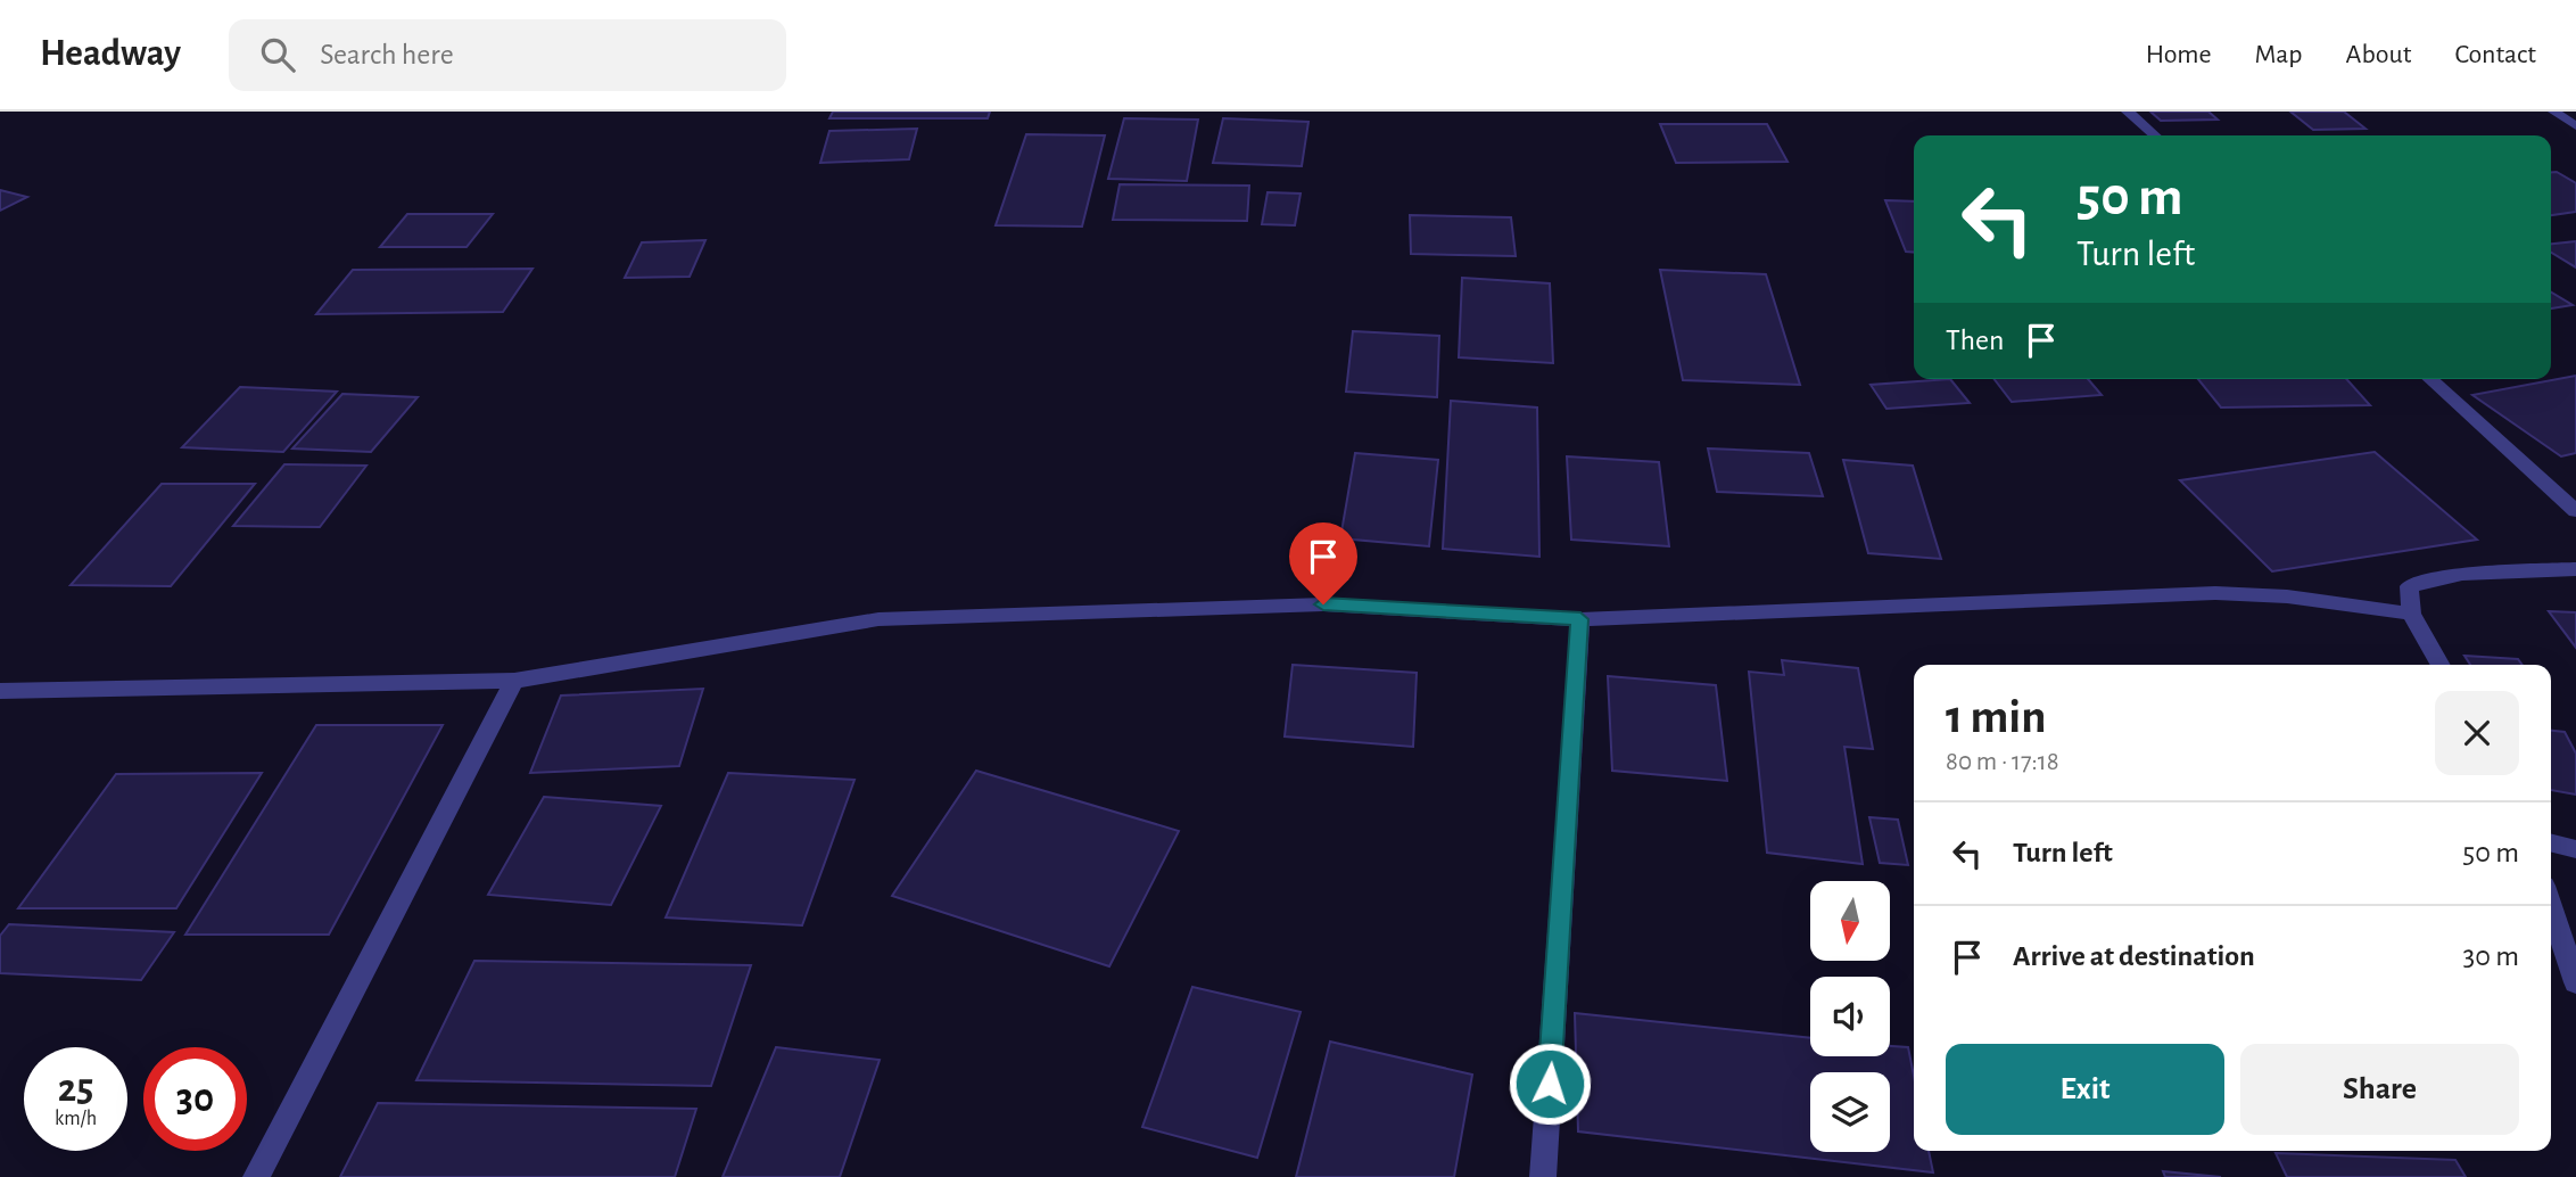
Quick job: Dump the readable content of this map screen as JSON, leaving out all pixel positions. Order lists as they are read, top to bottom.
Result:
{
  "north": "bottom",
  "page": {
    "header": "Headway",
    "search": "Search here",
    "nav": [
      "Home",
      "Map",
      "About",
      "Contact"
    ],
    "turn": ["50 m", "Turn left"],
    "then": "Then",
    "heading": ["1 min", "80 m · 17:18"],
    "list": [
      {
        "name": "Turn left",
        "value": "50 m"
      },
      {
        "name": "Arrive at destination",
        "value": "30 m"
      }
    ],
    "buttons": ["Exit", "Share"],
    "speed": "25 km/h",
    "limit": "30"
  }
}
